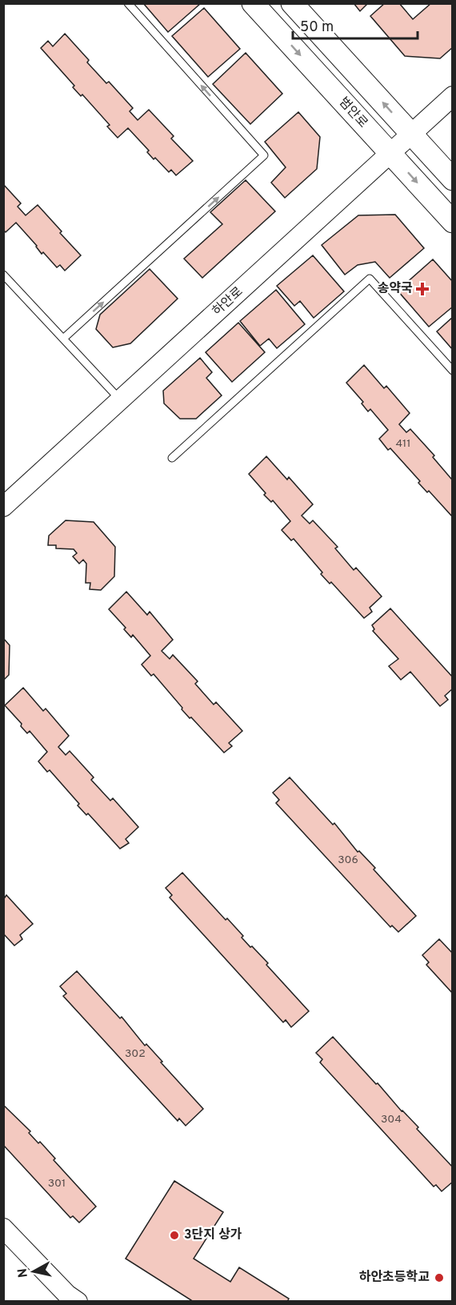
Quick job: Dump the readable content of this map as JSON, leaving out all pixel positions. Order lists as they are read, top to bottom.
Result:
{
  "streets": {
    "main road": ["범안로"],
    "street": ["하안로"]
  },
  "crossings": [
    ["범안로", "하안로"]
  ],
  "places": {
    "health": ["송약국"],
    "other": ["3단지 상가", "하안초등학교"]
  },
  "house_numbers": [
    "411",
    "306",
    "302",
    "304",
    "301"
  ],
  "scale_bar": "50 m",
  "north": "left"
}
